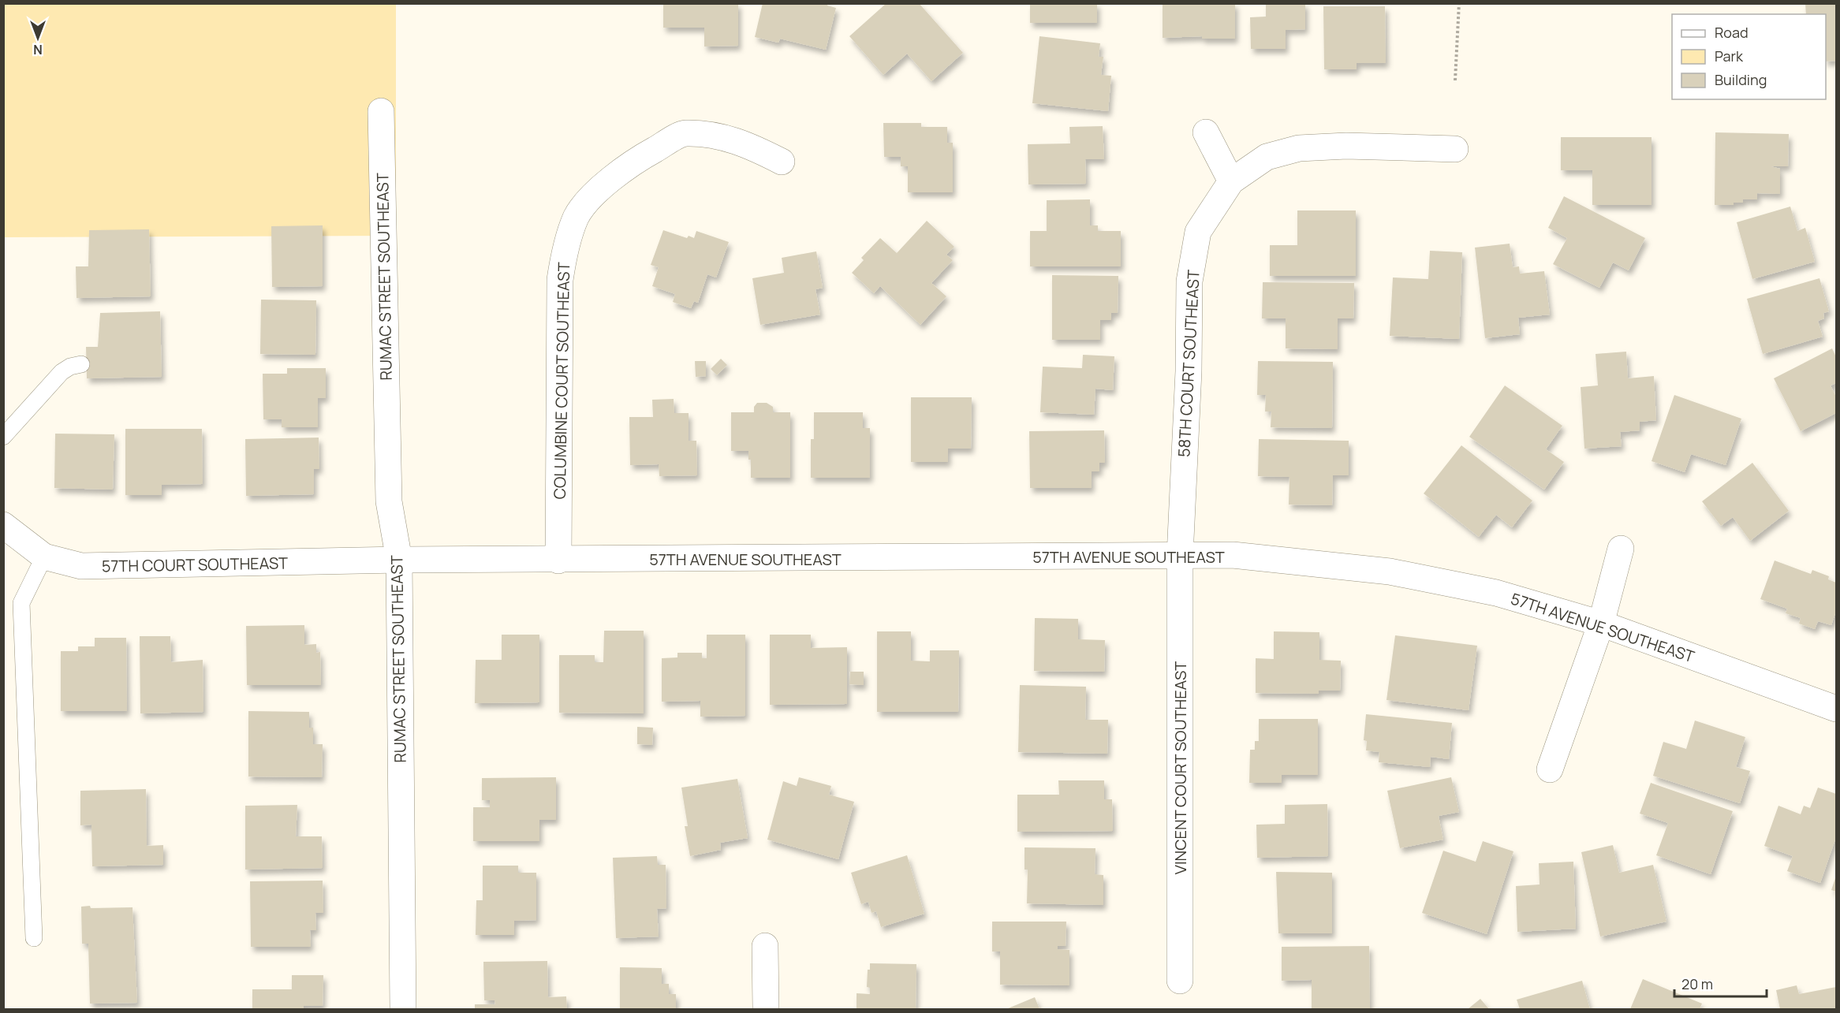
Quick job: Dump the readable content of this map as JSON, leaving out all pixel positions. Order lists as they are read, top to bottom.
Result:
{
  "streets": {
    "street": [
      "RUMAC STREET SOUTHEAST",
      "58TH COURT SOUTHEAST",
      "COLUMBINE COURT SOUTHEAST",
      "57TH AVENUE SOUTHEAST",
      "57TH COURT SOUTHEAST",
      "VINCENT COURT SOUTHEAST"
    ]
  },
  "crossings": [
    ["RUMAC STREET SOUTHEAST", "57TH AVENUE SOUTHEAST"],
    ["RUMAC STREET SOUTHEAST", "57TH COURT SOUTHEAST"],
    ["58TH COURT SOUTHEAST", "57TH AVENUE SOUTHEAST"],
    ["58TH COURT SOUTHEAST", "VINCENT COURT SOUTHEAST"],
    ["COLUMBINE COURT SOUTHEAST", "57TH AVENUE SOUTHEAST"],
    ["57TH AVENUE SOUTHEAST", "57TH COURT SOUTHEAST"],
    ["57TH AVENUE SOUTHEAST", "VINCENT COURT SOUTHEAST"]
  ],
  "legend": ["Road", "Park", "Building"],
  "scale_bar": "20 m",
  "north": "bottom"
}
